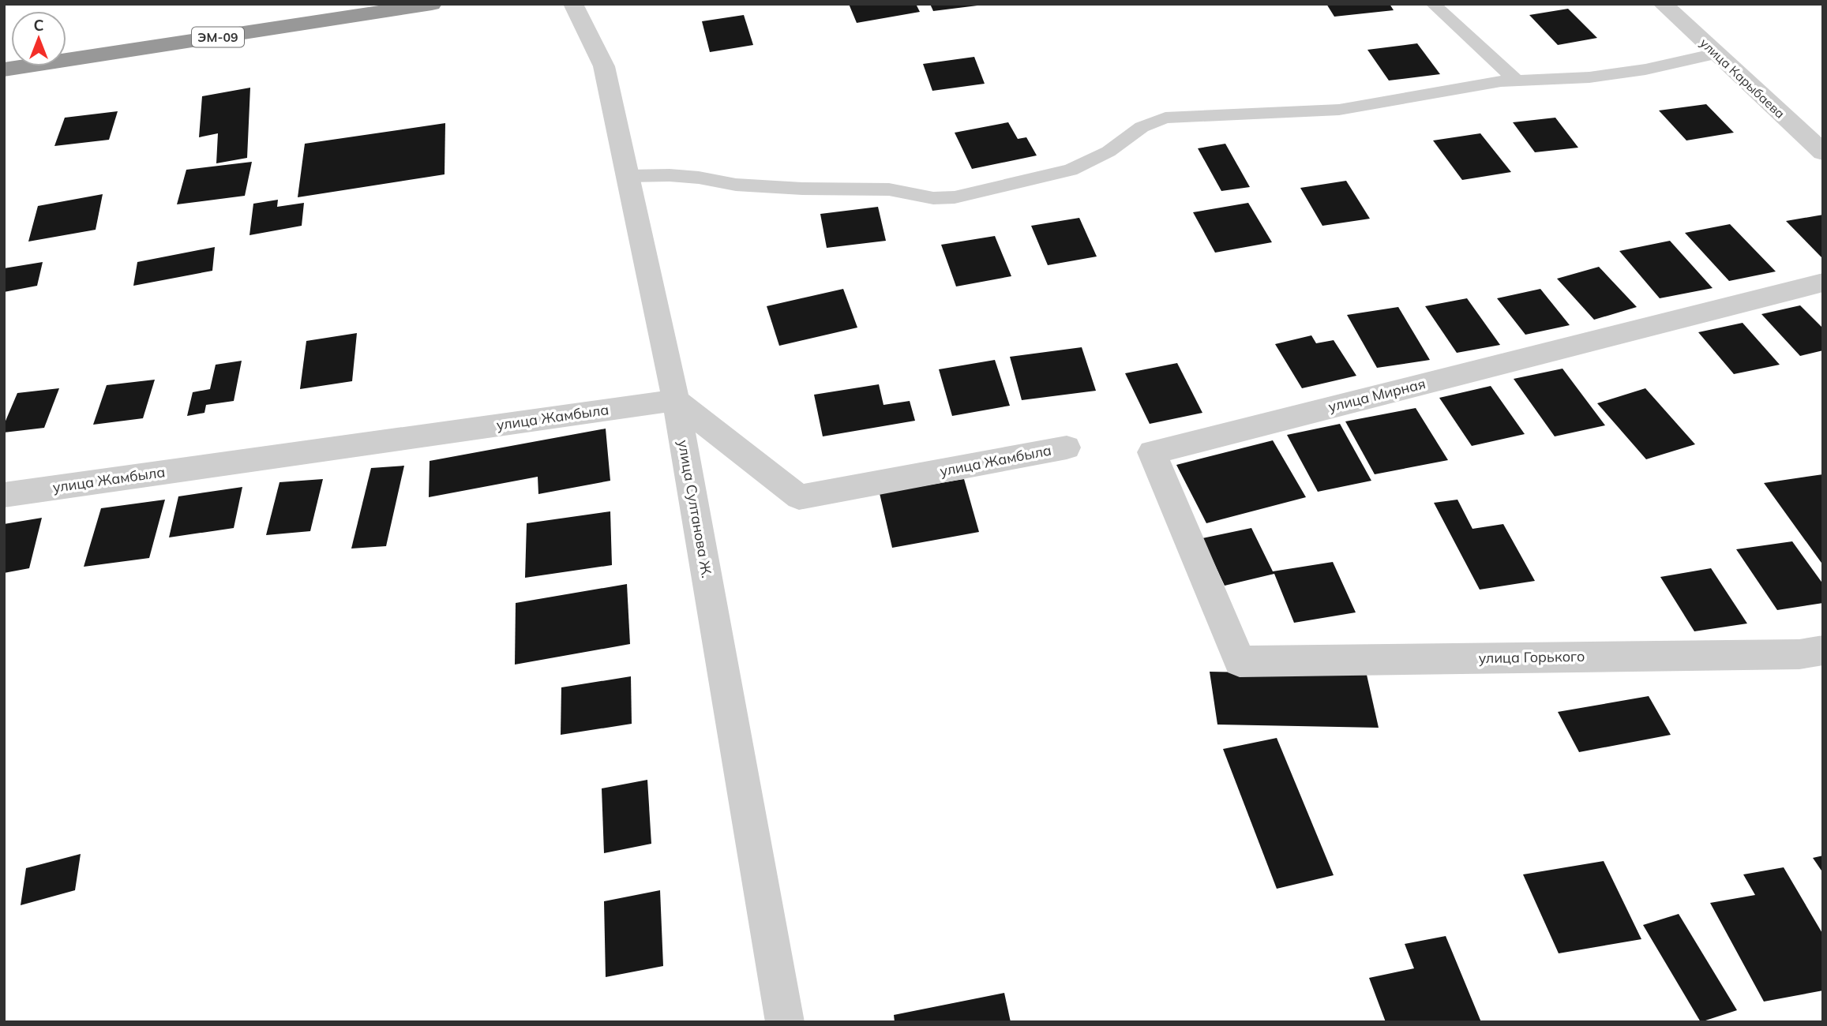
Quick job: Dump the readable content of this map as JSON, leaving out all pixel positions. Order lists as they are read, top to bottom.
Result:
{
  "streets": {
    "highway": ["ЭМ-09"],
    "street": [
      "улица Карыбаева",
      "улица Мирная",
      "улица Жамбыла",
      "улица Султанова Ж.",
      "улица Горького"
    ]
  },
  "crossings": [
    ["улица Мирная", "улица Горького"],
    ["улица Жамбыла", "улица Султанова Ж."]
  ],
  "north": "top"
}
